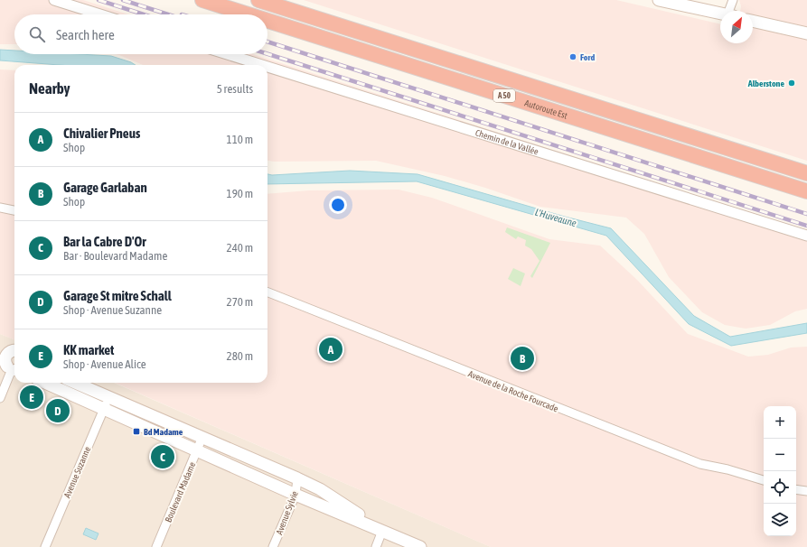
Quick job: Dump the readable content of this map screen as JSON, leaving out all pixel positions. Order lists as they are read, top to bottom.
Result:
{
  "streets": {
    "highway": ["A 50", "Autoroute Est"],
    "street": [
      "Chemin de la Vallée",
      "Avenue de la Roche Fourcade",
      "Avenue Suzanne",
      "Boulevard Madame",
      "Avenue Sylvie"
    ]
  },
  "water": ["L'Huveaune"],
  "places": {
    "other": ["Ford", "Alberstone"],
    "transit": ["Bd Madame"]
  },
  "north": "top right",
  "page": {
    "search": "Search here",
    "heading": ["Nearby", "5 results"],
    "list": [
      {
        "mark": "A",
        "name": "Chivalier Pneus",
        "note": "Shop",
        "value": "110 m"
      },
      {
        "mark": "B",
        "name": "Garage Garlaban",
        "note": "Shop",
        "value": "190 m"
      },
      {
        "mark": "C",
        "name": "Bar la Cabre D'Or",
        "note": "Bar · Boulevard Madame",
        "value": "240 m"
      },
      {
        "mark": "D",
        "name": "Garage St mitre Schall",
        "note": "Shop · Avenue Suzanne",
        "value": "270 m"
      },
      {
        "mark": "E",
        "name": "KK market",
        "note": "Shop · Avenue Alice",
        "value": "280 m"
      }
    ],
    "pins": [
      "A",
      "B",
      "E",
      "D",
      "C"
    ],
    "map_buttons": ["+", "−"]
  }
}
